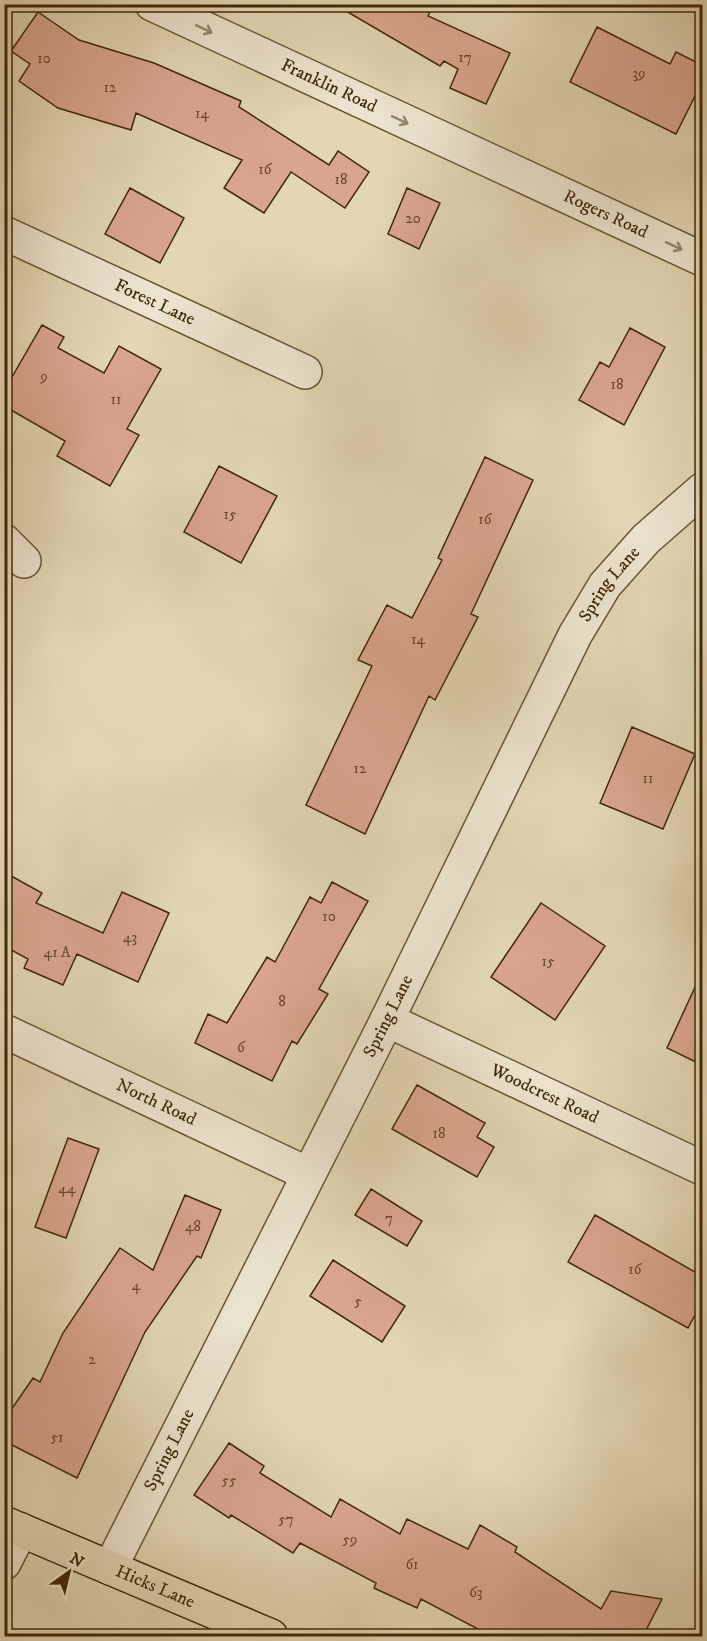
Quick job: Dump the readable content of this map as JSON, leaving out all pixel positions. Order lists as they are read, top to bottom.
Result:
{
  "streets": {
    "main road": ["Hicks Lane"],
    "street": [
      "Franklin Road",
      "Rogers Road",
      "Forest Lane",
      "Spring Lane",
      "Woodcrest Road",
      "North Road"
    ]
  },
  "crossings": [
    ["Franklin Road", "Rogers Road"],
    ["Spring Lane", "Woodcrest Road"],
    ["Spring Lane", "North Road"],
    ["Spring Lane", "Hicks Lane"]
  ],
  "one_way": ["Franklin Road", "Rogers Road"],
  "house_numbers": [
    "17",
    "10",
    "39",
    "12",
    "14",
    "16",
    "18",
    "20",
    "9",
    "18",
    "11",
    "15",
    "16",
    "14",
    "12",
    "11",
    "10",
    "43",
    "41 A",
    "15",
    "8",
    "6",
    "18",
    "44",
    "7",
    "48",
    "16",
    "4",
    "5",
    "2",
    "51",
    "55",
    "57",
    "59",
    "61",
    "63"
  ],
  "north": "top right"
}
